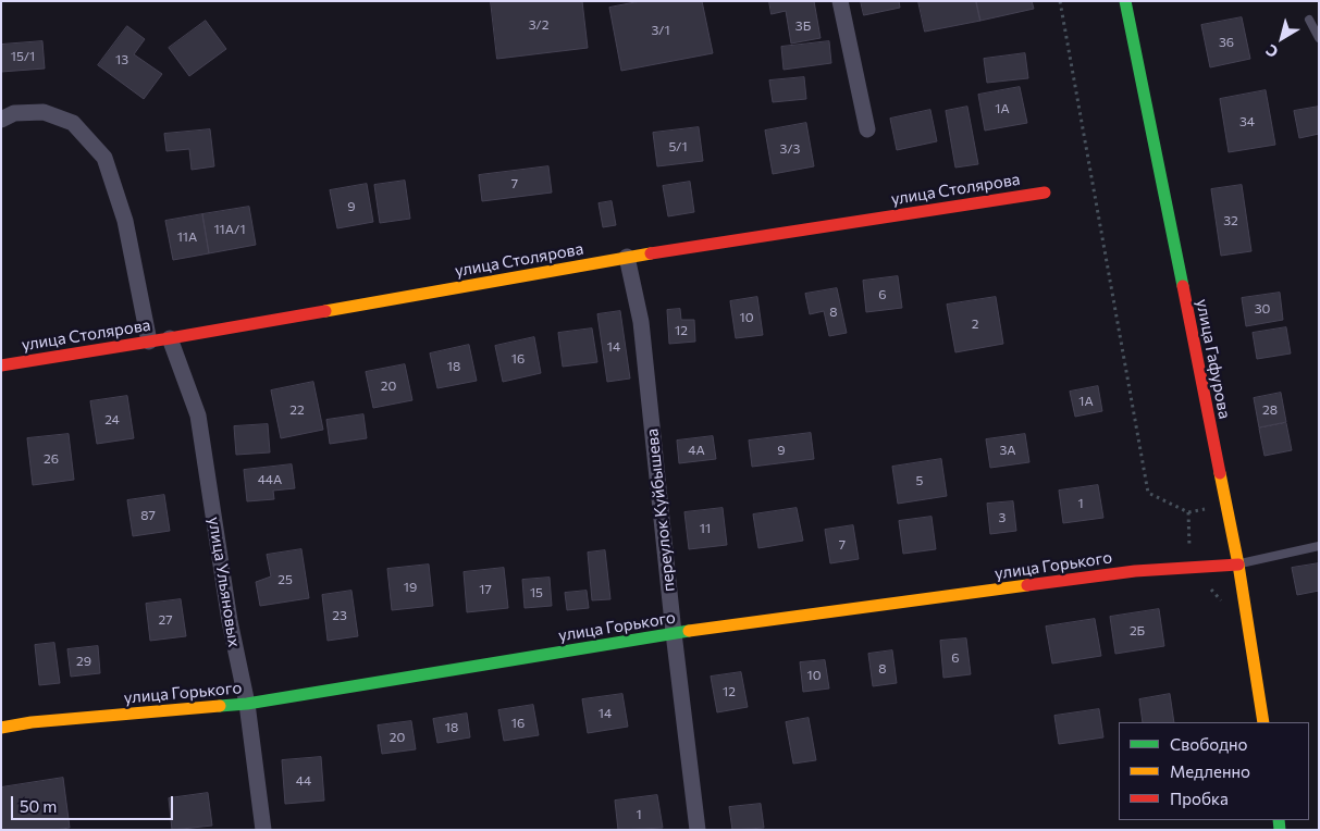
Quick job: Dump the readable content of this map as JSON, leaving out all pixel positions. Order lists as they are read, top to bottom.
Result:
{
  "streets": {
    "main road": ["улица Столярова", "улица Гафурова", "улица Горького"],
    "street": ["переулок Куйбышева", "улица Ульяновых"]
  },
  "crossings": [
    ["улица Столярова", "переулок Куйбышева"],
    ["улица Столярова", "улица Ульяновых"],
    ["улица Гафурова", "улица Горького"],
    ["переулок Куйбышева", "улица Горького"],
    ["улица Горького", "улица Ульяновых"]
  ],
  "house_numbers": [
    "3/2",
    "3Б",
    "3/1",
    "36",
    "15/1",
    "13",
    "1А",
    "34",
    "5/1",
    "3/3",
    "7",
    "9",
    "32",
    "11А/1",
    "11А",
    "6",
    "30",
    "8",
    "10",
    "2",
    "12",
    "14",
    "16",
    "18",
    "20",
    "1А",
    "22",
    "28",
    "24",
    "4А",
    "9",
    "3А",
    "26",
    "44А",
    "5",
    "1",
    "87",
    "3",
    "11",
    "7",
    "25",
    "19",
    "17",
    "15",
    "23",
    "27",
    "2Б",
    "6",
    "29",
    "8",
    "10",
    "12",
    "14",
    "16",
    "18",
    "20",
    "44",
    "1"
  ],
  "legend": ["Свободно", "Медленно", "Пробка"],
  "scale_bar": "50 m",
  "north": "bottom left"
}
